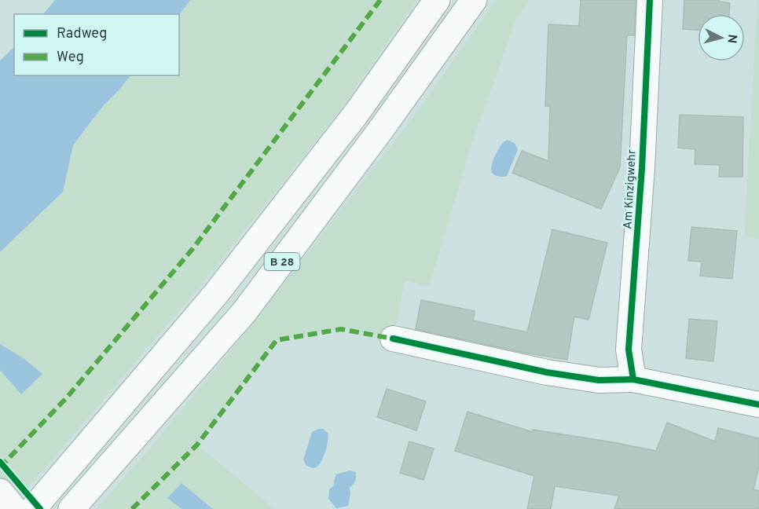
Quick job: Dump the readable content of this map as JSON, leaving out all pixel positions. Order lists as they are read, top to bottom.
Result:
{
  "streets": {
    "main road": ["B 28"],
    "street": ["Am Kinzigwehr"]
  },
  "legend": ["Radweg", "Weg"],
  "north": "right"
}
